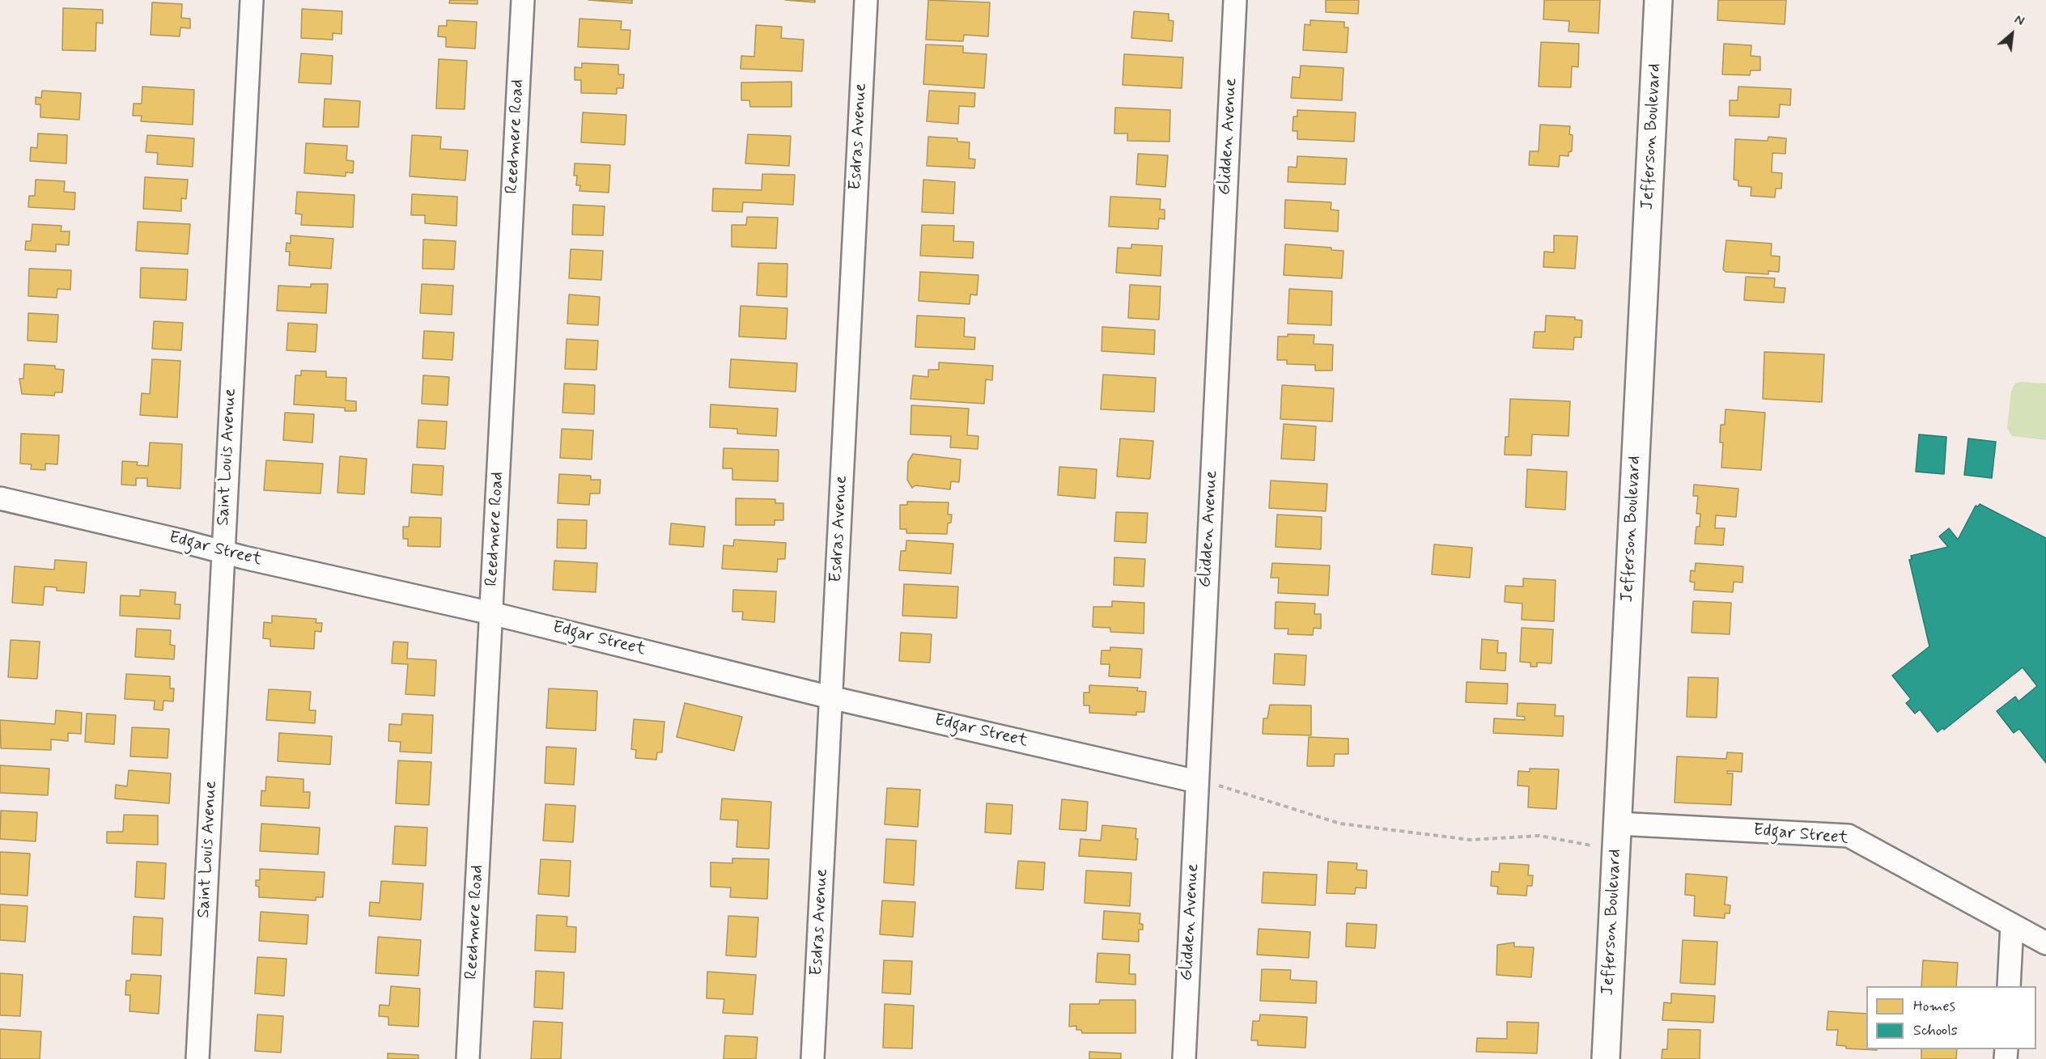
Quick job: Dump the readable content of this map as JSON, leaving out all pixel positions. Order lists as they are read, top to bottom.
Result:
{
  "streets": {
    "street": [
      "Reedmere Road",
      "Esdras Avenue",
      "Glidden Avenue",
      "Jefferson Boulevard",
      "Saint Louis Avenue",
      "Edgar Street"
    ]
  },
  "crossings": [
    ["Reedmere Road", "Edgar Street"],
    ["Esdras Avenue", "Edgar Street"],
    ["Glidden Avenue", "Edgar Street"],
    ["Jefferson Boulevard", "Edgar Street"],
    ["Saint Louis Avenue", "Edgar Street"]
  ],
  "legend": ["Homes", "Schools"],
  "north": "top right"
}
